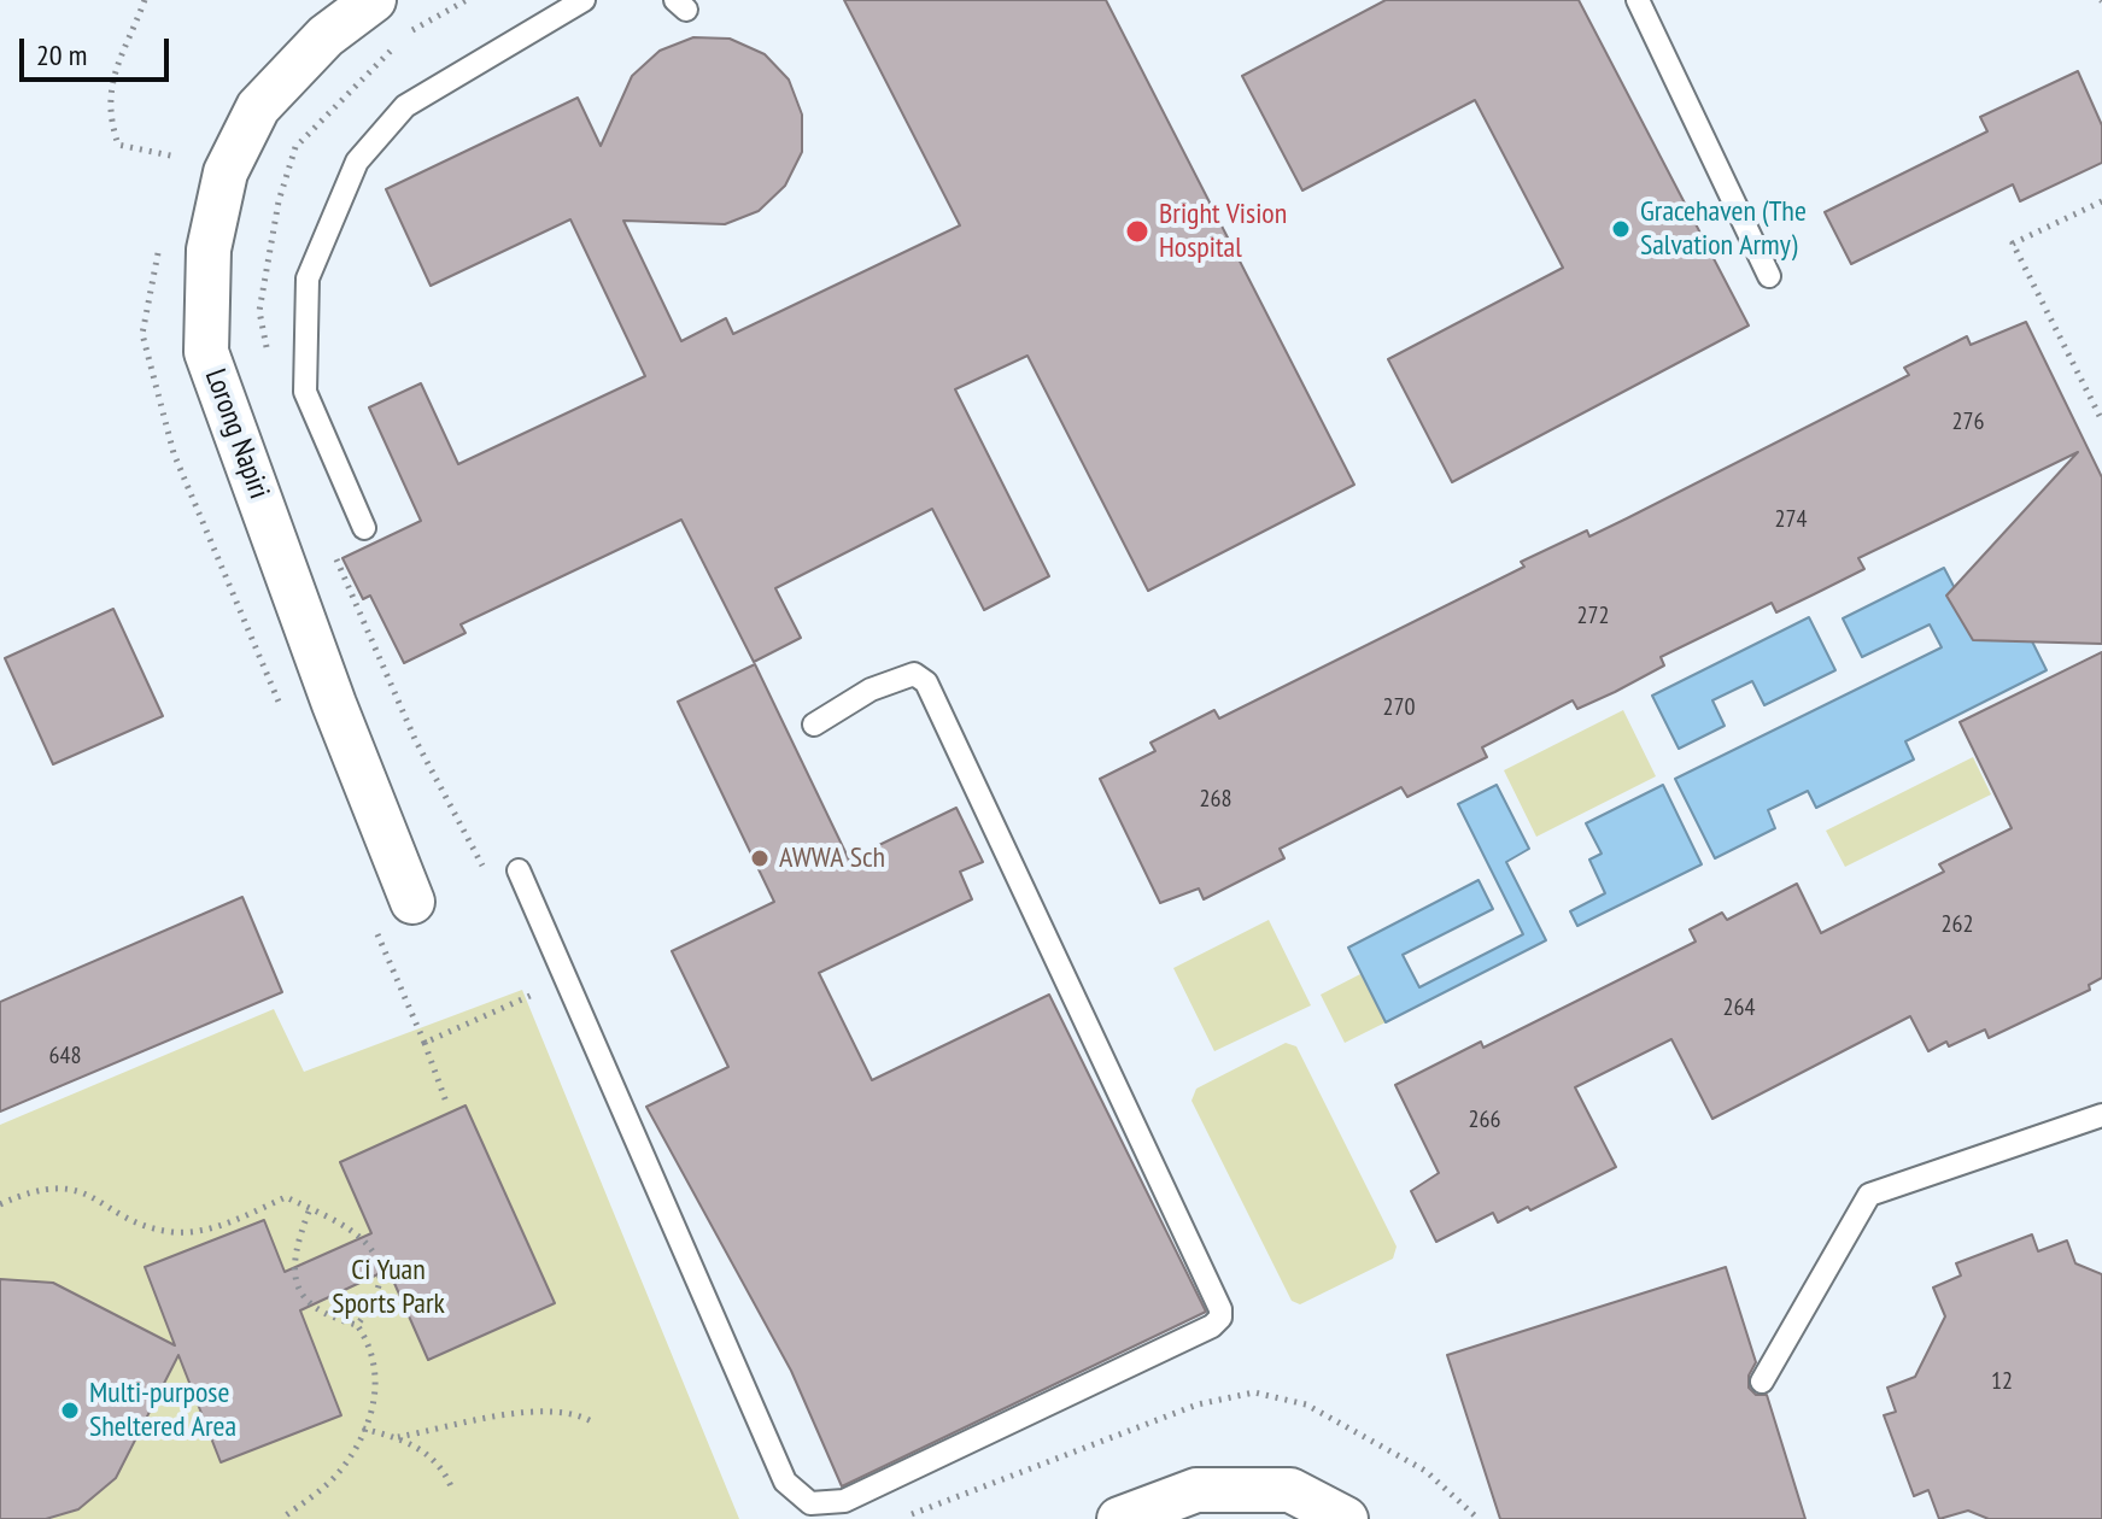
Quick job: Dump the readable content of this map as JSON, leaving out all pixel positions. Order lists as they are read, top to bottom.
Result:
{
  "streets": {
    "street": ["Lorong Napiri"]
  },
  "parks": ["Ci Yuan Sports Park"],
  "places": [
    "Gracehaven (The Salvation Army)",
    "Bright Vision Hospital",
    "AWWA Sch",
    "Multi-purpose Sheltered Area"
  ],
  "house_numbers": [
    "276",
    "274",
    "272",
    "270",
    "268",
    "262",
    "264",
    "648",
    "266",
    "12"
  ],
  "scale_bar": "20 m"
}
